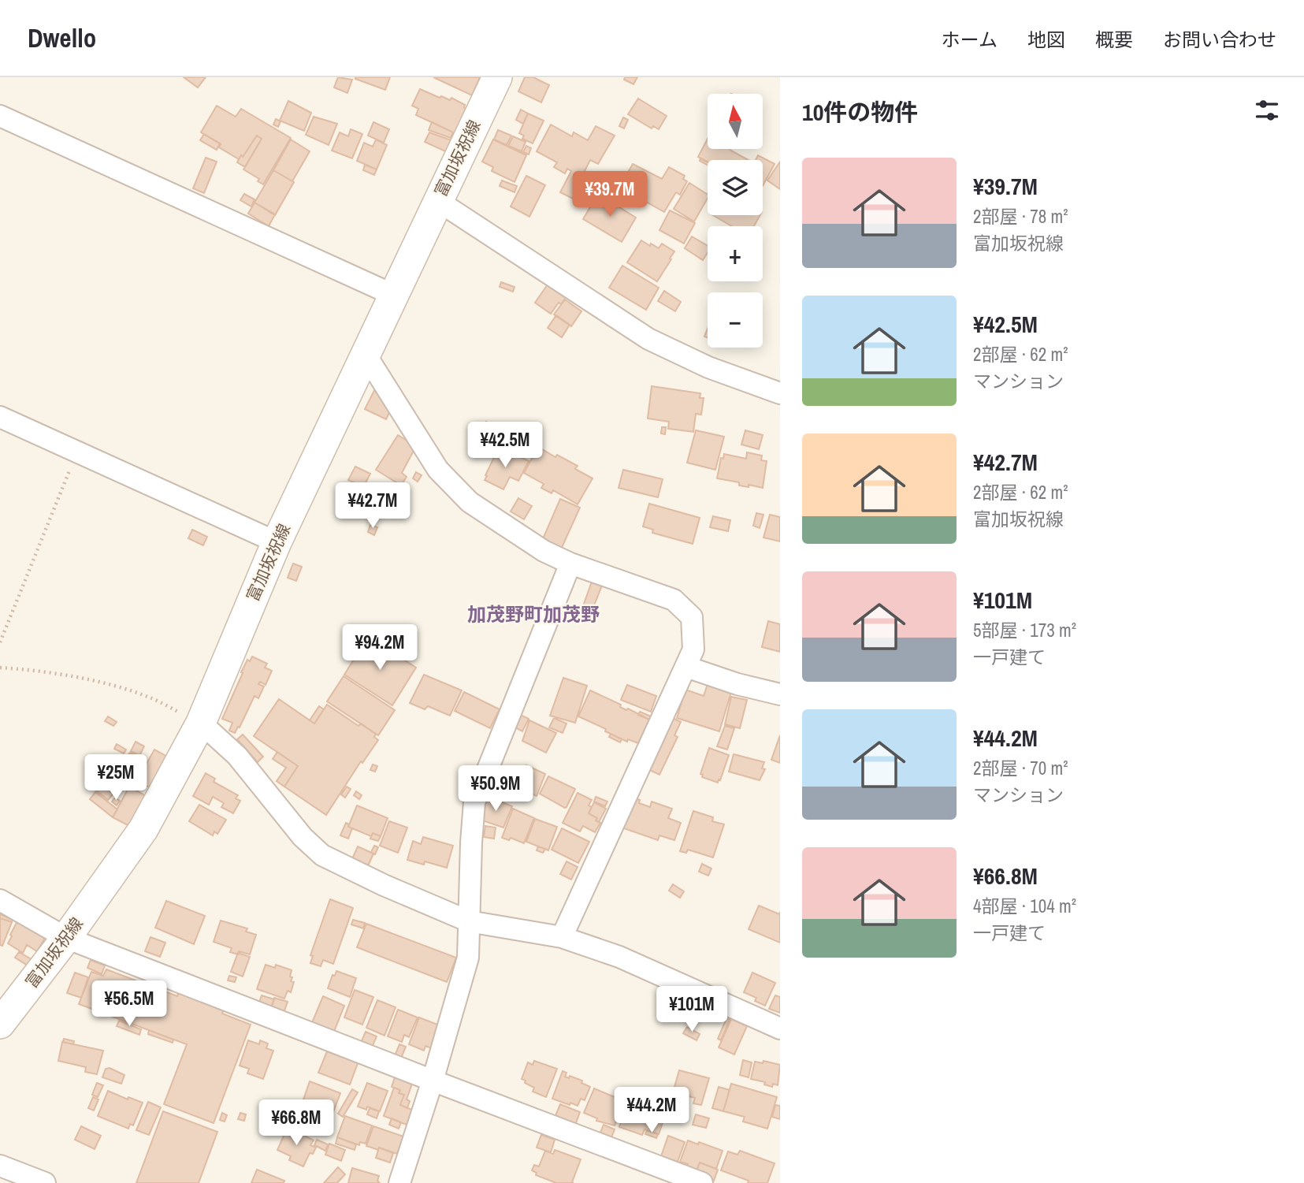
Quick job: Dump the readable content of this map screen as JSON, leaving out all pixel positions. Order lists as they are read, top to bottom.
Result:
{
  "streets": {
    "main road": ["富加坂祝線"]
  },
  "districts": ["加茂野町加茂野"],
  "north": "top",
  "page": {
    "header": "Dwello",
    "nav": [
      "ホーム",
      "地図",
      "概要",
      "お問い合わせ"
    ],
    "heading": "10件の物件",
    "map_buttons": ["+", "−"],
    "list": [
      {
        "name": "¥39.7M",
        "note": "2部屋 · 78 m² · 富加坂祝線"
      },
      {
        "name": "¥42.5M",
        "note": "2部屋 · 62 m² · マンション"
      },
      {
        "name": "¥42.7M",
        "note": "2部屋 · 62 m² · 富加坂祝線"
      },
      {
        "name": "¥101M",
        "note": "5部屋 · 173 m² · 一戸建て"
      },
      {
        "name": "¥44.2M",
        "note": "2部屋 · 70 m² · マンション"
      },
      {
        "name": "¥66.8M",
        "note": "4部屋 · 104 m² · 一戸建て"
      }
    ],
    "price": [
      "¥39.7M",
      "¥42.5M",
      "¥42.7M",
      "¥94.2M",
      "¥25M",
      "¥50.9M",
      "¥56.5M",
      "¥101M",
      "¥44.2M",
      "¥66.8M"
    ]
  }
}
